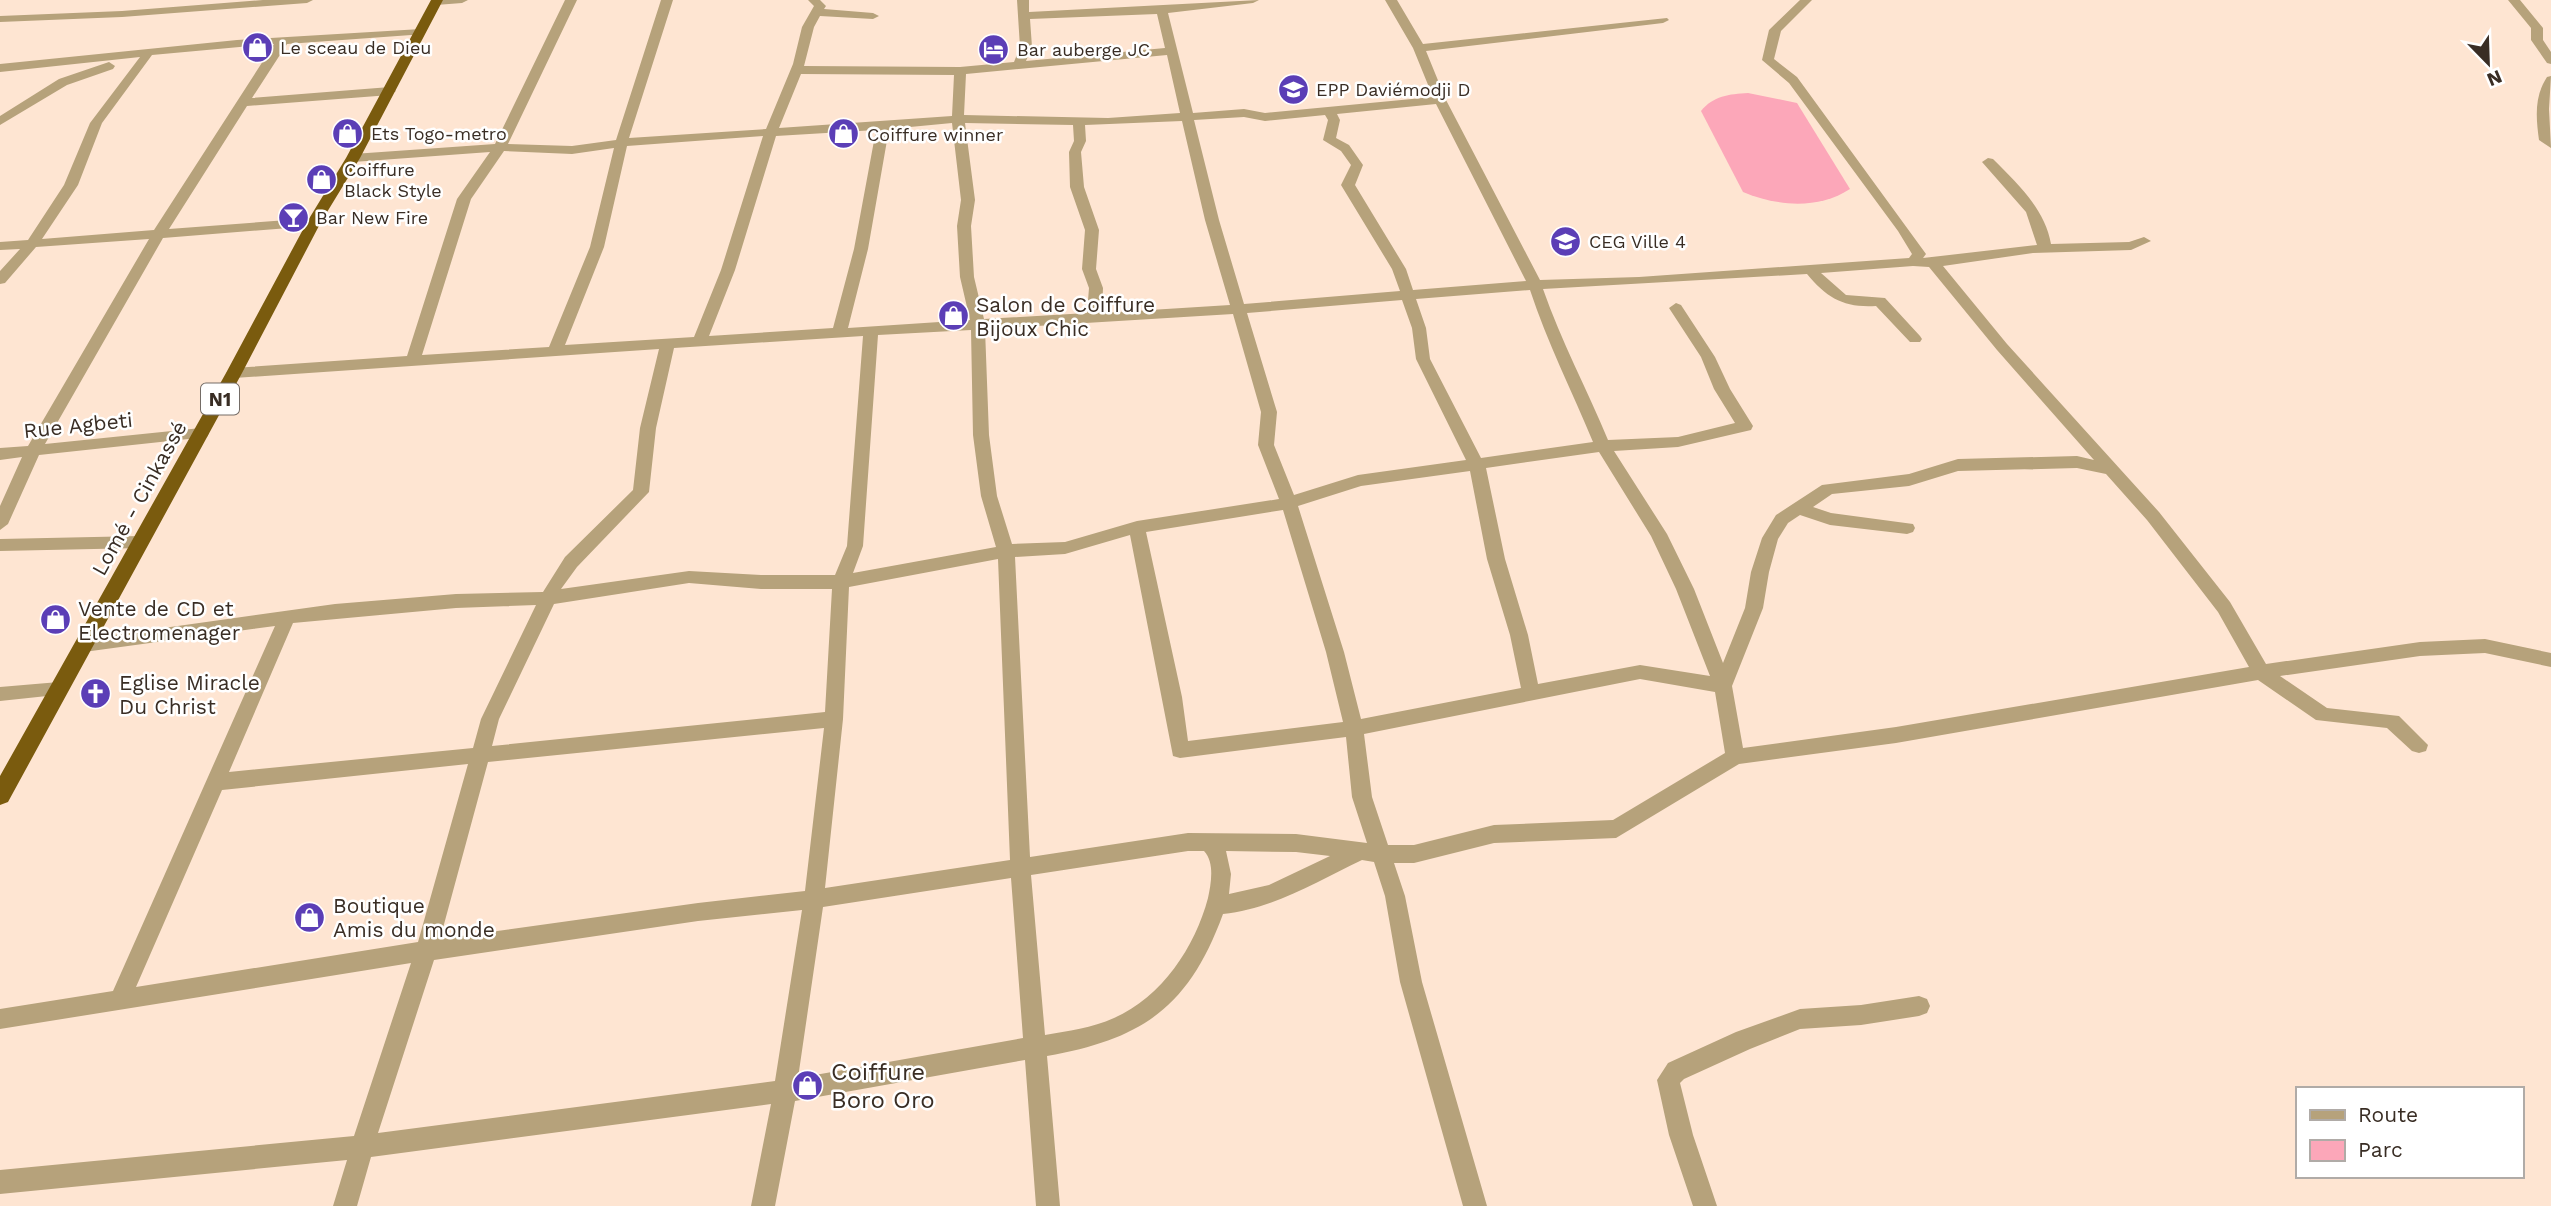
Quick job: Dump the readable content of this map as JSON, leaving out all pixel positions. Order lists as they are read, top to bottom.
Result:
{
  "streets": {
    "highway": ["N1", "Lomé - Cinkassé"],
    "street": ["Rue Agbeti"]
  },
  "crossings": [
    ["Rue Agbeti", "Lomé - Cinkassé"]
  ],
  "places": {
    "shop": [
      "Le sceau de Dieu",
      "Ets Togo-metro",
      "Coiffure winner",
      "Coiffure Black Style",
      "Salon de Coiffure Bijoux Chic",
      "Vente de CD et Electromenager",
      "Boutique Amis du monde",
      "Coiffure Boro Oro"
    ],
    "hotel": ["Bar auberge JC"],
    "school or university": ["EPP Daviémodji D", "CEG Ville 4"],
    "bar": ["Bar New Fire"],
    "church": ["Eglise Miracle Du Christ"]
  },
  "legend": ["Route", "Parc"],
  "north": "bottom right"
}
